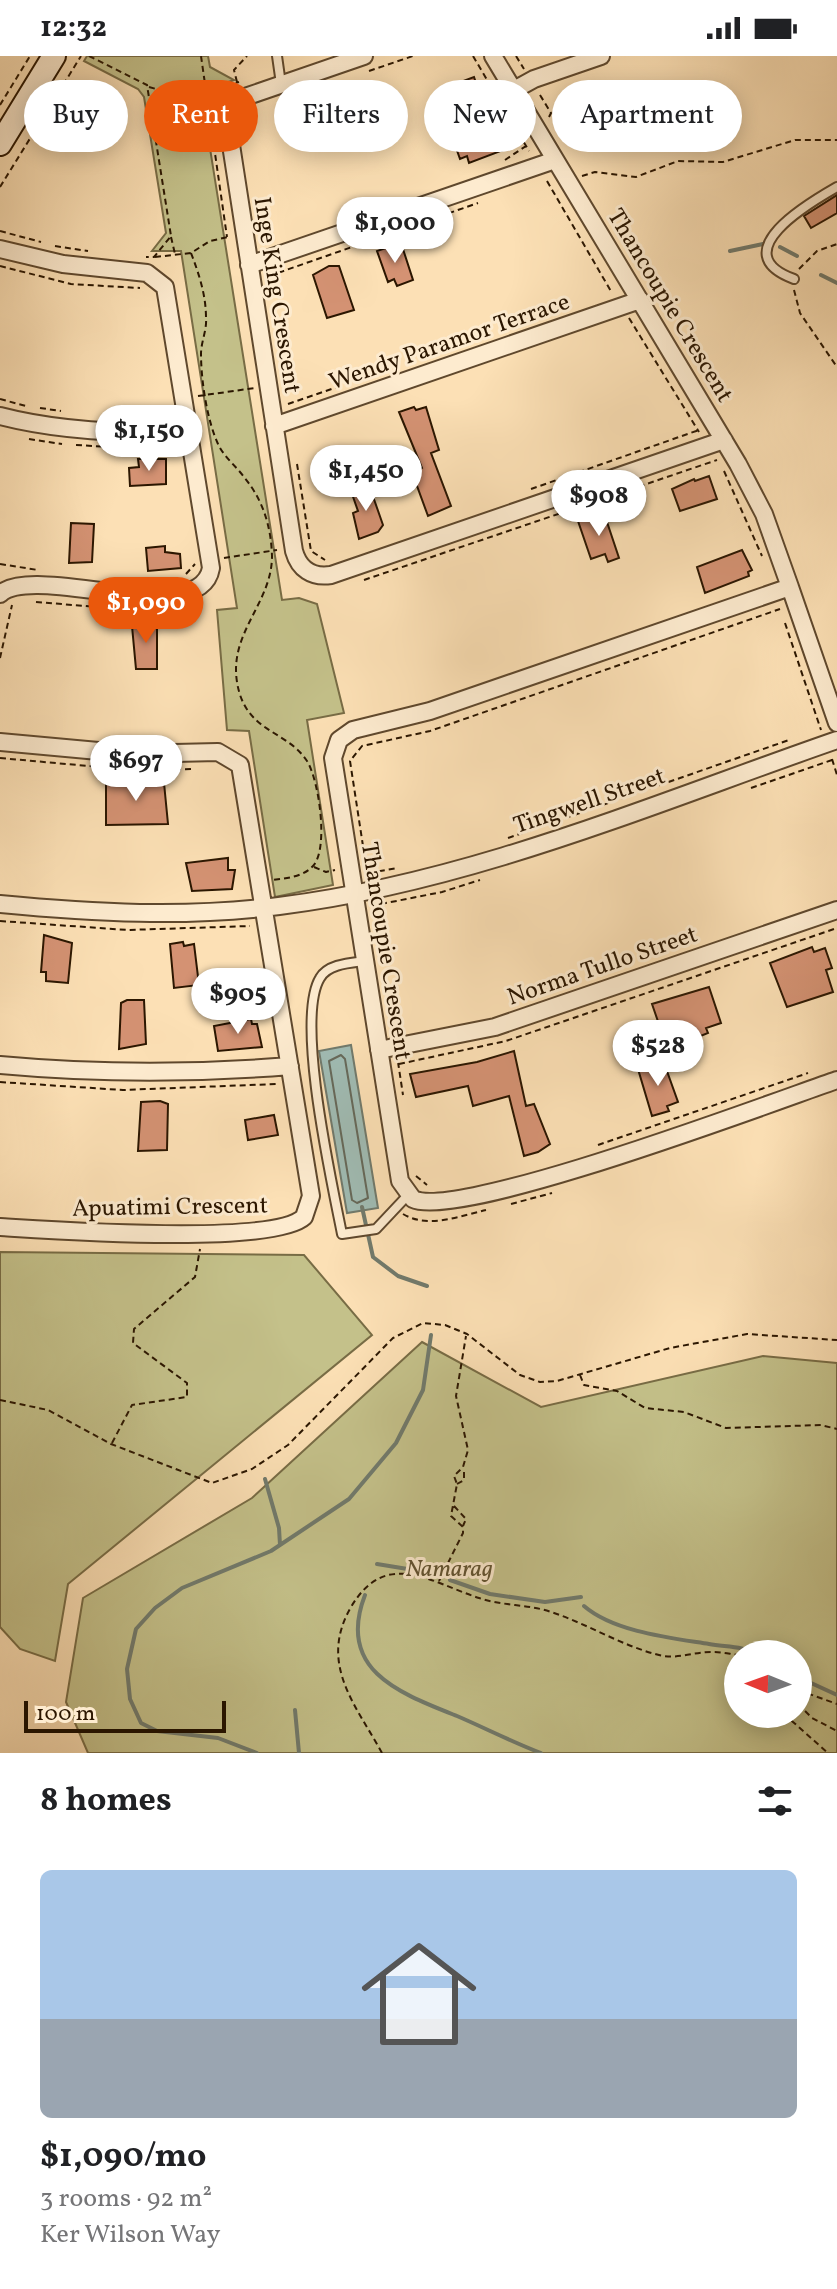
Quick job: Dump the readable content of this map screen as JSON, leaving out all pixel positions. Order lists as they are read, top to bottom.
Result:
{
  "streets": {
    "street": [
      "Inge King Crescent",
      "Thancoupie Crescent",
      "Wendy Paramor Terrace",
      "Tingwell Street",
      "Norma Tullo Street",
      "Apuatimi Crescent"
    ]
  },
  "crossings": [
    ["Inge King Crescent", "Wendy Paramor Terrace"],
    ["Thancoupie Crescent", "Wendy Paramor Terrace"],
    ["Thancoupie Crescent", "Tingwell Street"],
    ["Thancoupie Crescent", "Norma Tullo Street"],
    ["Tingwell Street", "Apuatimi Crescent"]
  ],
  "parks": ["Namarag"],
  "scale_bar": "100 m",
  "north": "left",
  "page": {
    "status": "12:32",
    "chip": [
      "Buy",
      "Rent",
      "Filters",
      "New",
      "Apartment"
    ],
    "price": [
      "$1,000",
      "$1,150",
      "$1,450",
      "$908",
      "$1,090",
      "$697",
      "$905",
      "$528"
    ],
    "scale": "100 m",
    "heading": "8 homes",
    "list": [
      {
        "name": "$1,090/mo",
        "note": "3 rooms · 92 m² · Ker Wilson Way"
      }
    ]
  }
}
